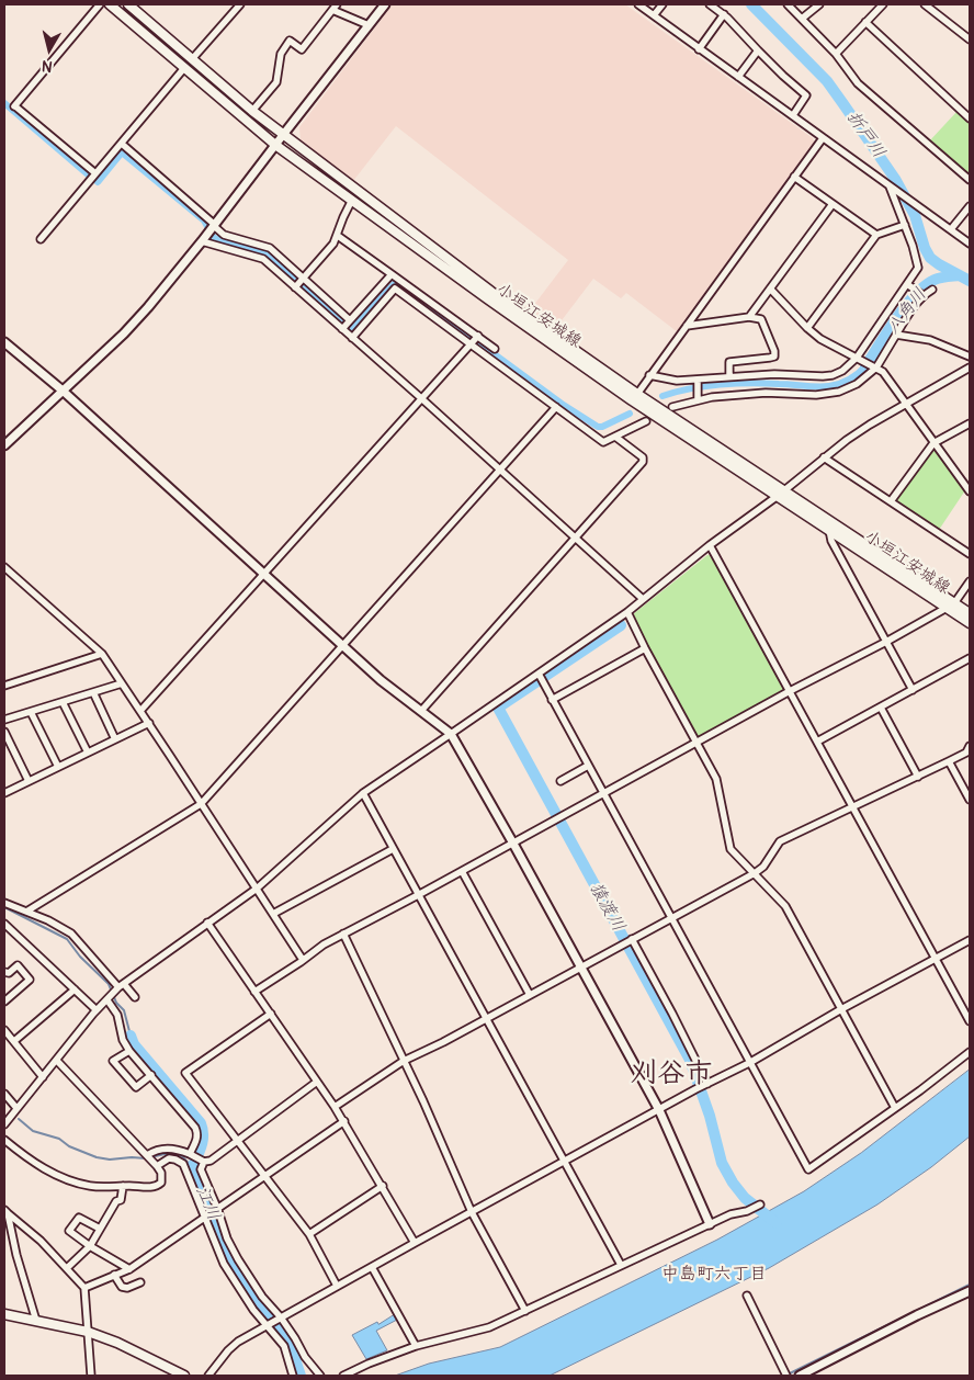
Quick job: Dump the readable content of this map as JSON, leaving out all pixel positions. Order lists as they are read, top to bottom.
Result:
{
  "streets": {
    "main road": ["小垣江安城線"]
  },
  "districts": ["刈谷市", "中島町六丁目"],
  "water": [
    "折戸川",
    "八角川",
    "猿渡川",
    "江川"
  ],
  "north": "bottom"
}
